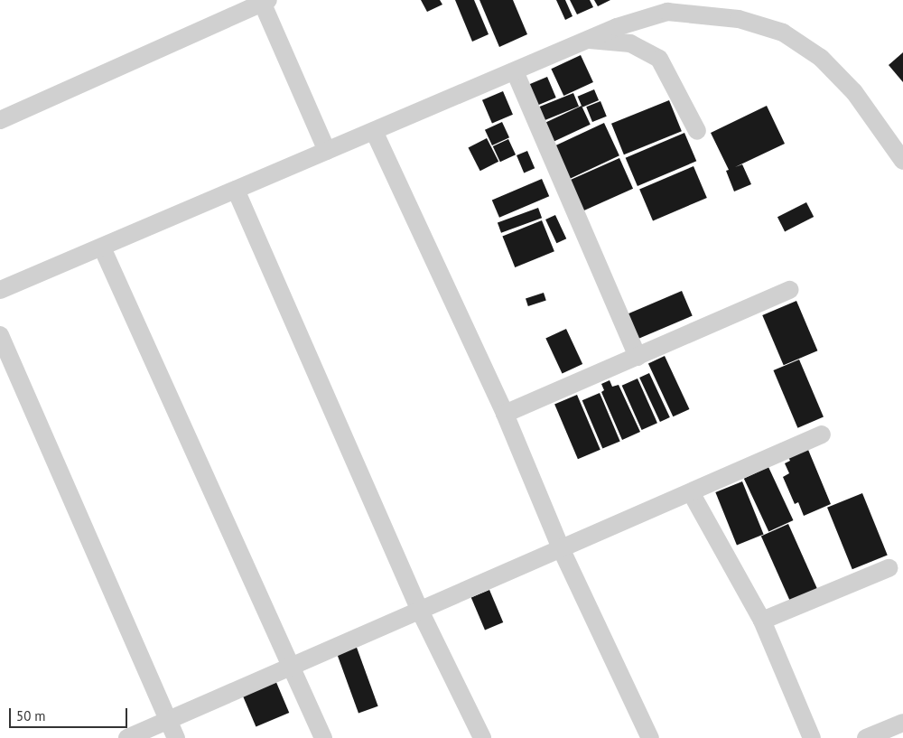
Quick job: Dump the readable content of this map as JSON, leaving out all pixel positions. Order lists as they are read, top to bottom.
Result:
{
  "scale_bar": "50 m"
}
